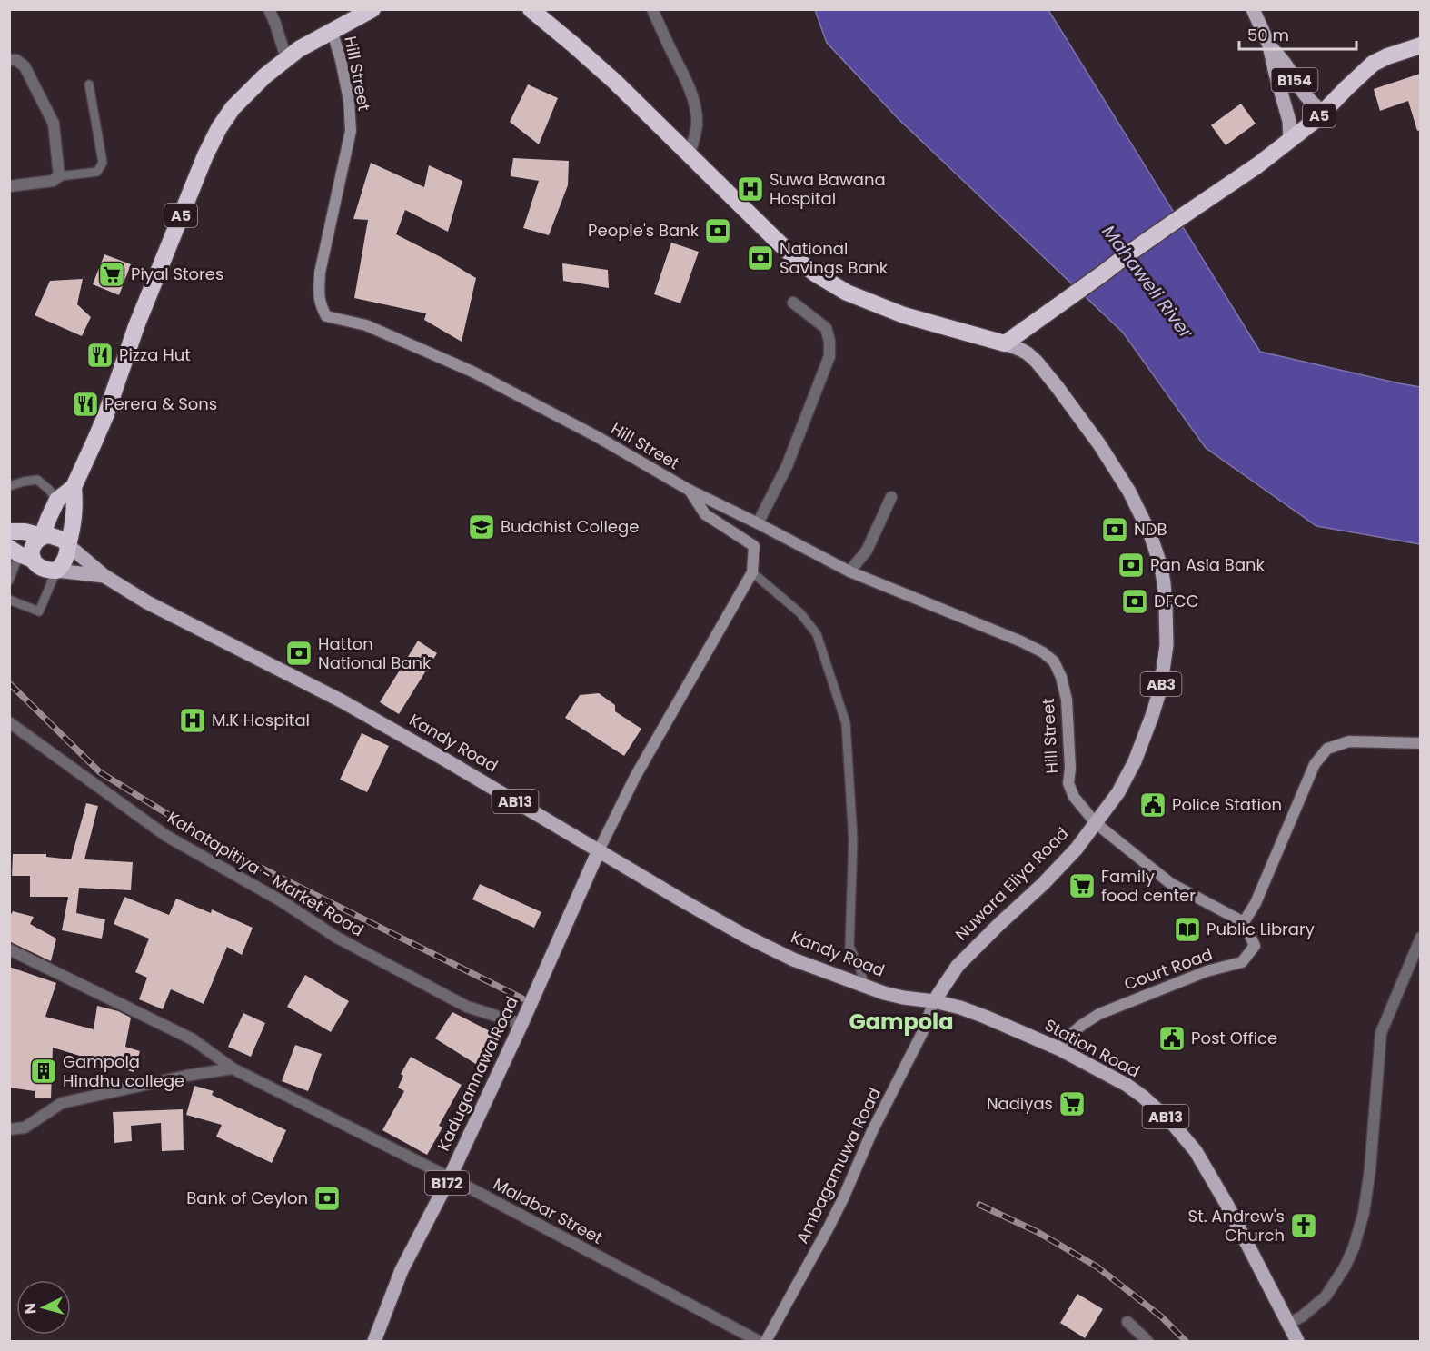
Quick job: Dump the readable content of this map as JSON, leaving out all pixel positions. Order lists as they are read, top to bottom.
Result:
{
  "streets": {
    "highway": ["A5"],
    "main road": [
      "B154",
      "AB3",
      "Kandy Road",
      "AB13",
      "Nuwara Eliya Road",
      "Station Road",
      "Kadugannawa Road",
      "B172"
    ],
    "street": [
      "Hill Street",
      "Kahatapitiya - Market Road",
      "Court Road",
      "Ambagamuwa Road",
      "Malabar Street"
    ]
  },
  "crossings": [
    ["Hill Street", "A5"],
    ["Hill Street", "Nuwara Eliya Road"],
    ["B154", "A5"],
    ["A5", "Kandy Road"],
    ["A5", "Nuwara Eliya Road"],
    ["Kandy Road", "Nuwara Eliya Road"],
    ["Kandy Road", "Station Road"],
    ["Kandy Road", "Kadugannawa Road"],
    ["Kandy Road", "Ambagamuwa Road"],
    ["Kahatapitiya - Market Road", "Kadugannawa Road"],
    ["Nuwara Eliya Road", "Station Road"],
    ["Nuwara Eliya Road", "Ambagamuwa Road"],
    ["Court Road", "Station Road"],
    ["Station Road", "Ambagamuwa Road"],
    ["Kadugannawa Road", "Malabar Street"]
  ],
  "districts": ["Gampola"],
  "water": ["Mahaweli River"],
  "places": {
    "hospital": ["Suwa Bawana Hospital", "M.K Hospital"],
    "bank": [
      "People's Bank",
      "National Savings Bank",
      "NDB",
      "Pan Asia Bank",
      "DFCC",
      "Hatton National Bank",
      "Bank of Ceylon"
    ],
    "supermarket": ["Piyal Stores", "Family food center", "Nadiyas"],
    "restaurant": ["Pizza Hut", "Perera & Sons"],
    "school or university": ["Buddhist College"],
    "public building": ["Police Station", "Post Office"],
    "library": ["Public Library"],
    "building": ["Gampola Hindhu college"],
    "church": ["St. Andrew's Church"]
  },
  "scale_bar": "50 m",
  "north": "left"
}
